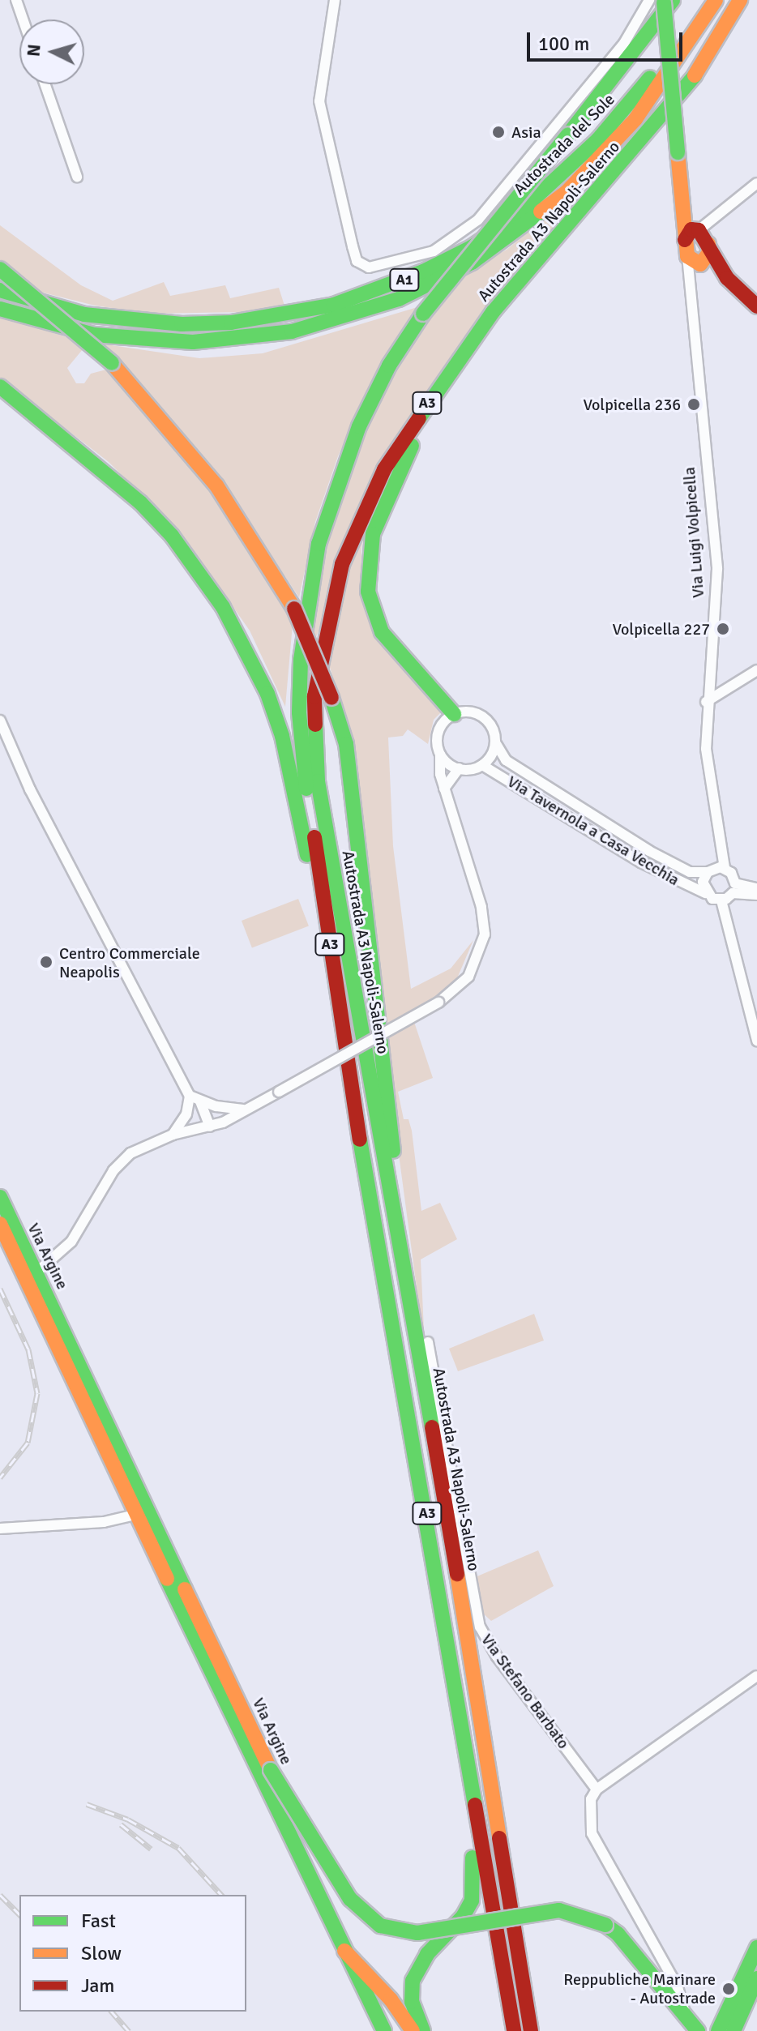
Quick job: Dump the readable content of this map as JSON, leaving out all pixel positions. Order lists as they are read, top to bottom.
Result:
{
  "streets": {
    "main road": [
      "Autostrada del Sole",
      "Autostrada A3 Napoli-Salerno",
      "A1",
      "A3",
      "Via Argine"
    ],
    "street": ["Via Luigi Volpicella", "Via Tavernola a Casa Vecchia", "Via Stefano Barbato"]
  },
  "crossings": [
    ["Via Luigi Volpicella", "Via Tavernola a Casa Vecchia"]
  ],
  "places": [
    "Asia",
    "Volpicella 236",
    "Volpicella 227",
    "Centro Commerciale Neapolis",
    "Reppubliche Marinare - Autostrade"
  ],
  "legend": ["Fast", "Slow", "Jam"],
  "scale_bar": "100 m",
  "north": "left"
}
